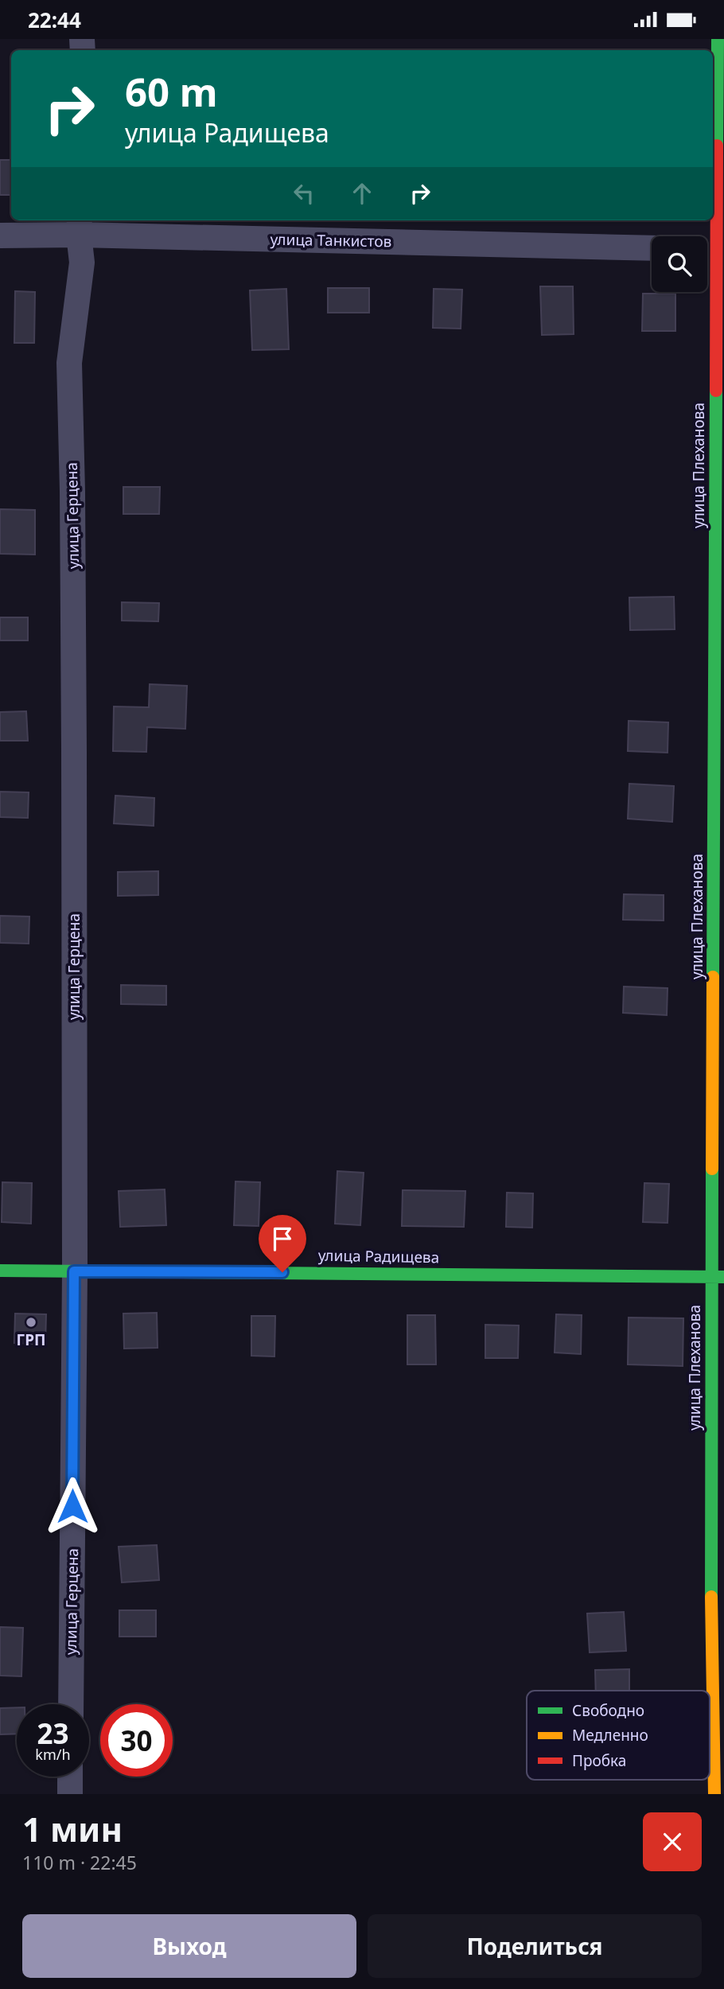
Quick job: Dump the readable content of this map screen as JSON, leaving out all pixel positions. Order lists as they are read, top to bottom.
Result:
{
  "streets": {
    "street": [
      "улица Танкистов",
      "улица Плеханова",
      "улица Герцена",
      "улица Радищева"
    ]
  },
  "crossings": [
    ["улица Танкистов", "улица Герцена"],
    ["улица Плеханова", "улица Радищева"],
    ["улица Герцена", "улица Радищева"]
  ],
  "places": ["ГРП"],
  "legend": ["Свободно", "Медленно", "Пробка"],
  "page": {
    "status": "22:44",
    "turn": ["60 m", "улица Радищева"],
    "speed": "23 km/h",
    "limit": "30",
    "heading": ["1 мин", "110 m · 22:45"],
    "buttons": ["Выход", "Поделиться"]
  }
}
